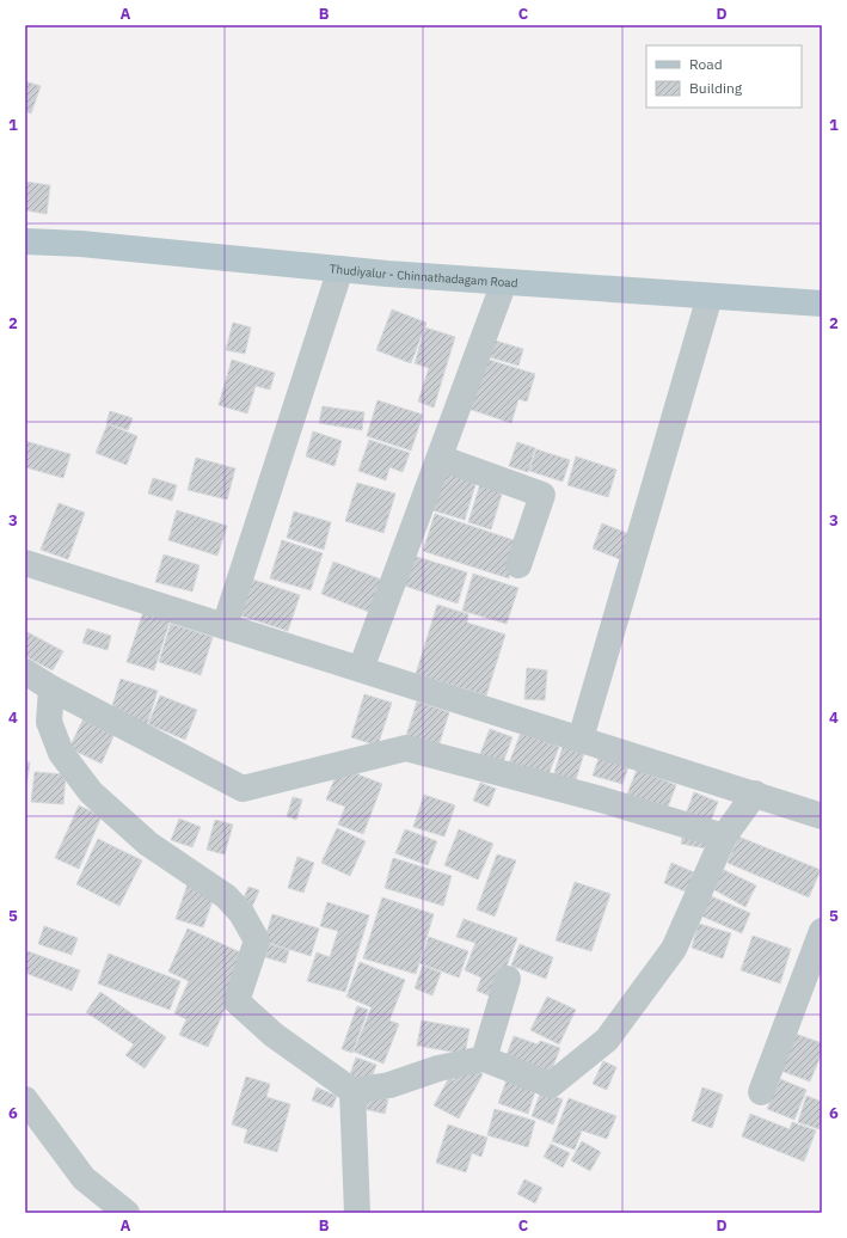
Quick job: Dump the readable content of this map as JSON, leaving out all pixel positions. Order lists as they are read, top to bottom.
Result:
{
  "streets": {
    "main road": ["Thudiyalur - Chinnathadagam Road"]
  },
  "legend": ["Road", "Building"],
  "grid": {
    "columns": [
      "A",
      "B",
      "C",
      "D"
    ],
    "rows": [
      "1",
      "2",
      "3",
      "4",
      "5",
      "6"
    ]
  }
}
